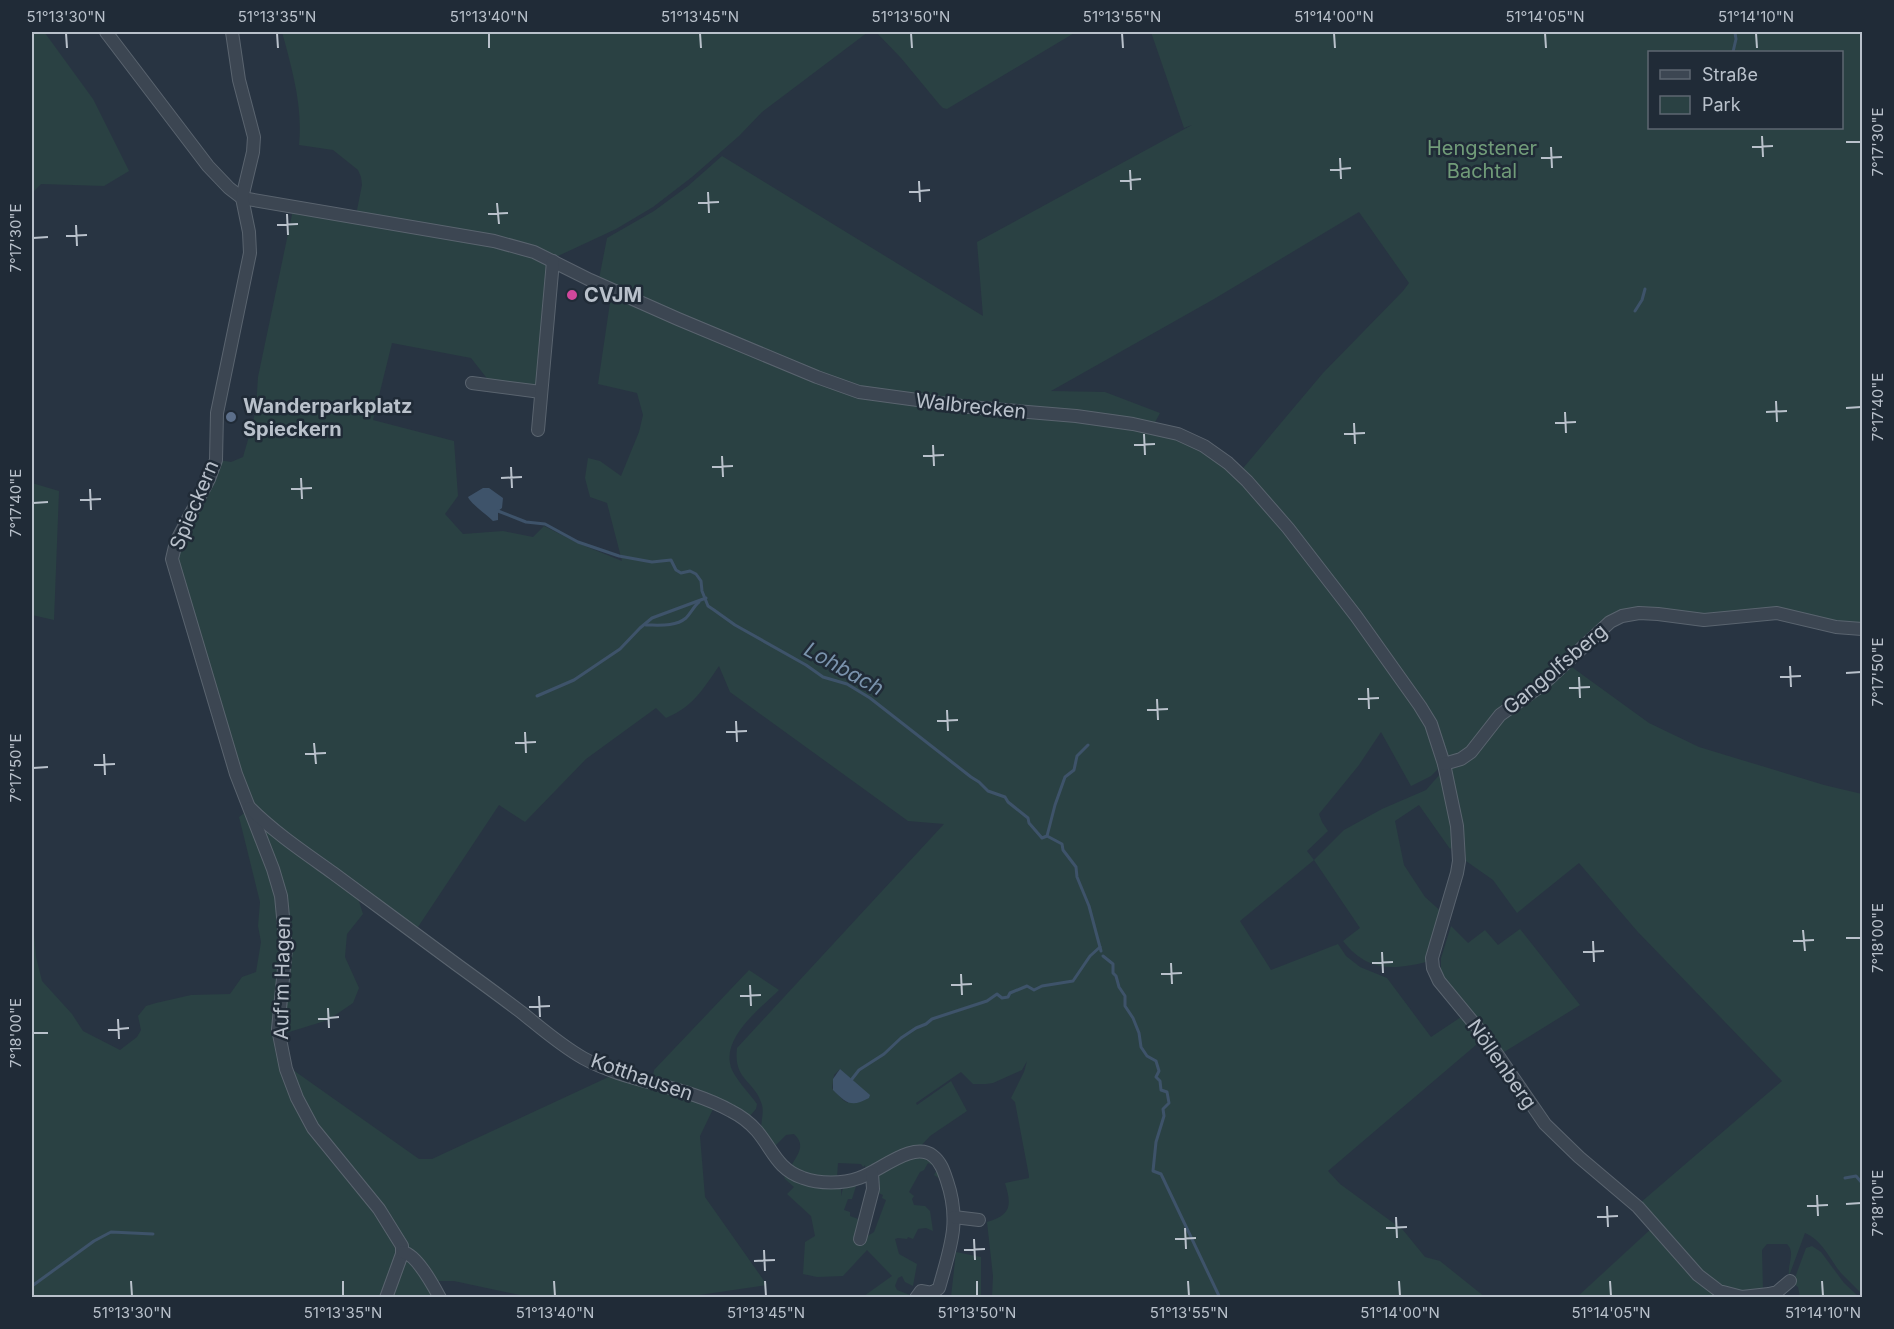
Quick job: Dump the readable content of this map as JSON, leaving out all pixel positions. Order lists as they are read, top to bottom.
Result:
{
  "streets": {
    "street": [
      "Walbrecken",
      "Spieckern",
      "Gangolfsberg",
      "Auf'm Hagen",
      "Nöllenberg",
      "Kotthausen"
    ]
  },
  "crossings": [
    ["Walbrecken", "Spieckern"],
    ["Walbrecken", "Nöllenberg"],
    ["Spieckern", "Auf'm Hagen"],
    ["Spieckern", "Kotthausen"],
    ["Gangolfsberg", "Nöllenberg"],
    ["Auf'm Hagen", "Kotthausen"]
  ],
  "water": ["Lohbach"],
  "parks": ["Hengstener Bachtal"],
  "places": ["CVJM", "Wanderparkplatz Spieckern"],
  "legend": ["Straße", "Park"],
  "coordinates": [
    "51°13'30\"N",
    "51°13'35\"N",
    "51°13'40\"N",
    "51°13'45\"N",
    "51°13'50\"N",
    "51°13'55\"N",
    "51°14'00\"N",
    "51°14'05\"N",
    "51°14'10\"N",
    "7°17'30\"E",
    "7°17'40\"E",
    "7°17'50\"E",
    "7°18'00\"E",
    "7°18'10\"E"
  ]
}
